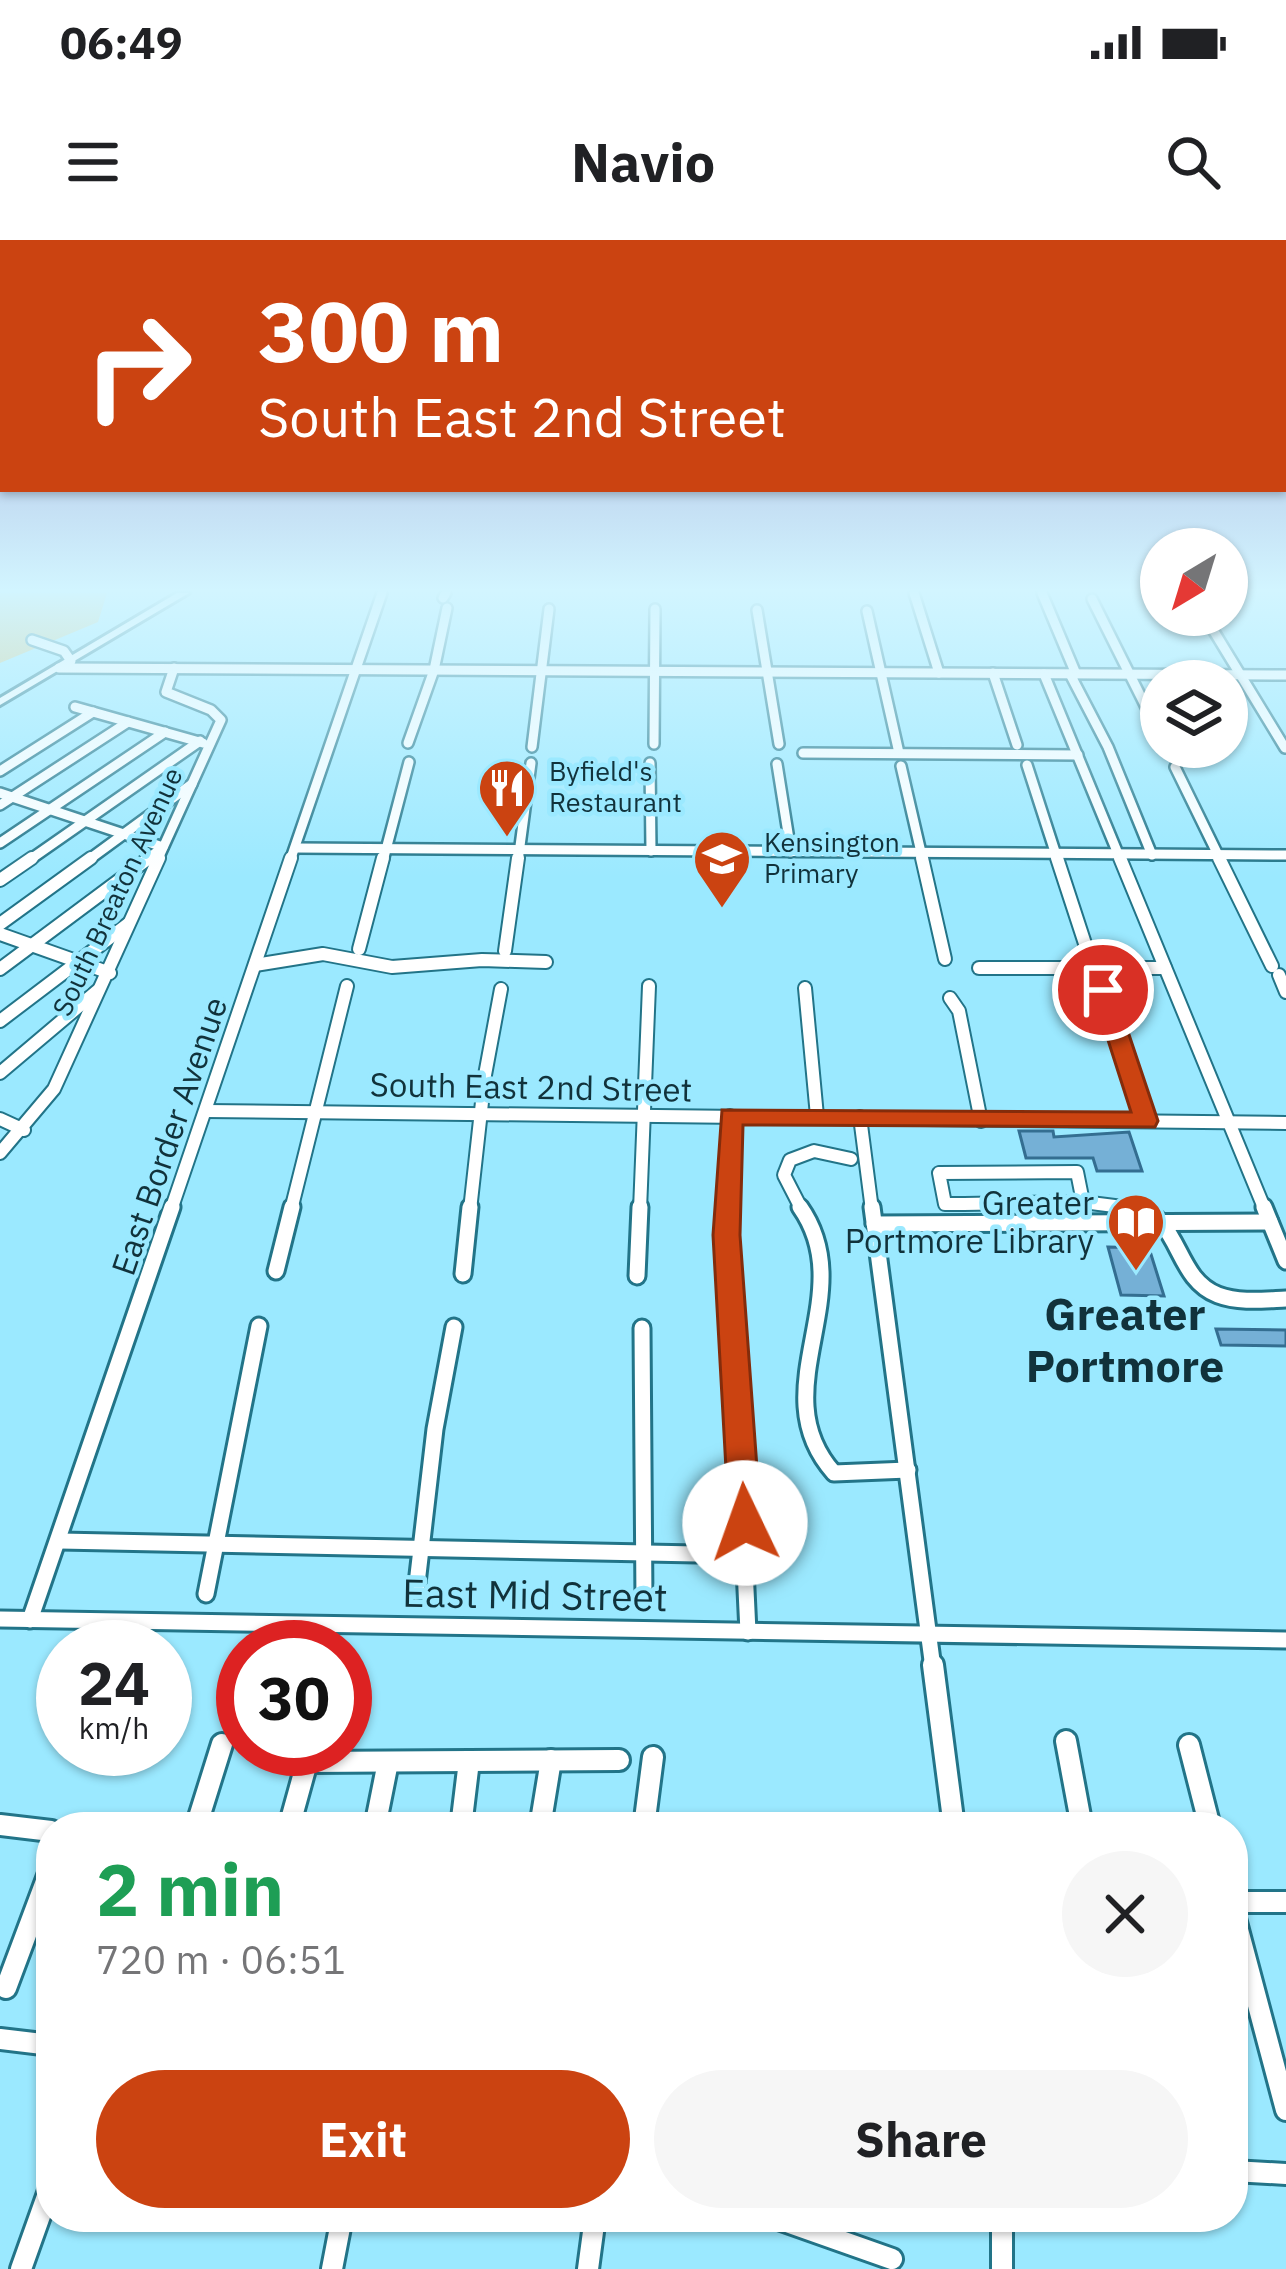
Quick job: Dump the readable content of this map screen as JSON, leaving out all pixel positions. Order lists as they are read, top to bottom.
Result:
{
  "streets": {
    "street": [
      "South Breaton Avenue",
      "South East 2nd Street",
      "East Border Avenue",
      "East Mid Street"
    ]
  },
  "crossings": [
    ["South East 2nd Street", "East Border Avenue"],
    ["East Border Avenue", "East Mid Street"]
  ],
  "districts": ["Greater Portmore"],
  "places": {
    "restaurant": ["Byfield's Restaurant"],
    "school or university": ["Kensington Primary"],
    "library": ["Greater Portmore Library"]
  },
  "north": "bottom left",
  "page": {
    "status": "06:49",
    "header": "Navio",
    "turn": ["300 m", "South East 2nd Street"],
    "speed": "24 km/h",
    "limit": "30",
    "heading": ["2 min", "720 m · 06:51"],
    "buttons": ["Exit", "Share"]
  }
}
